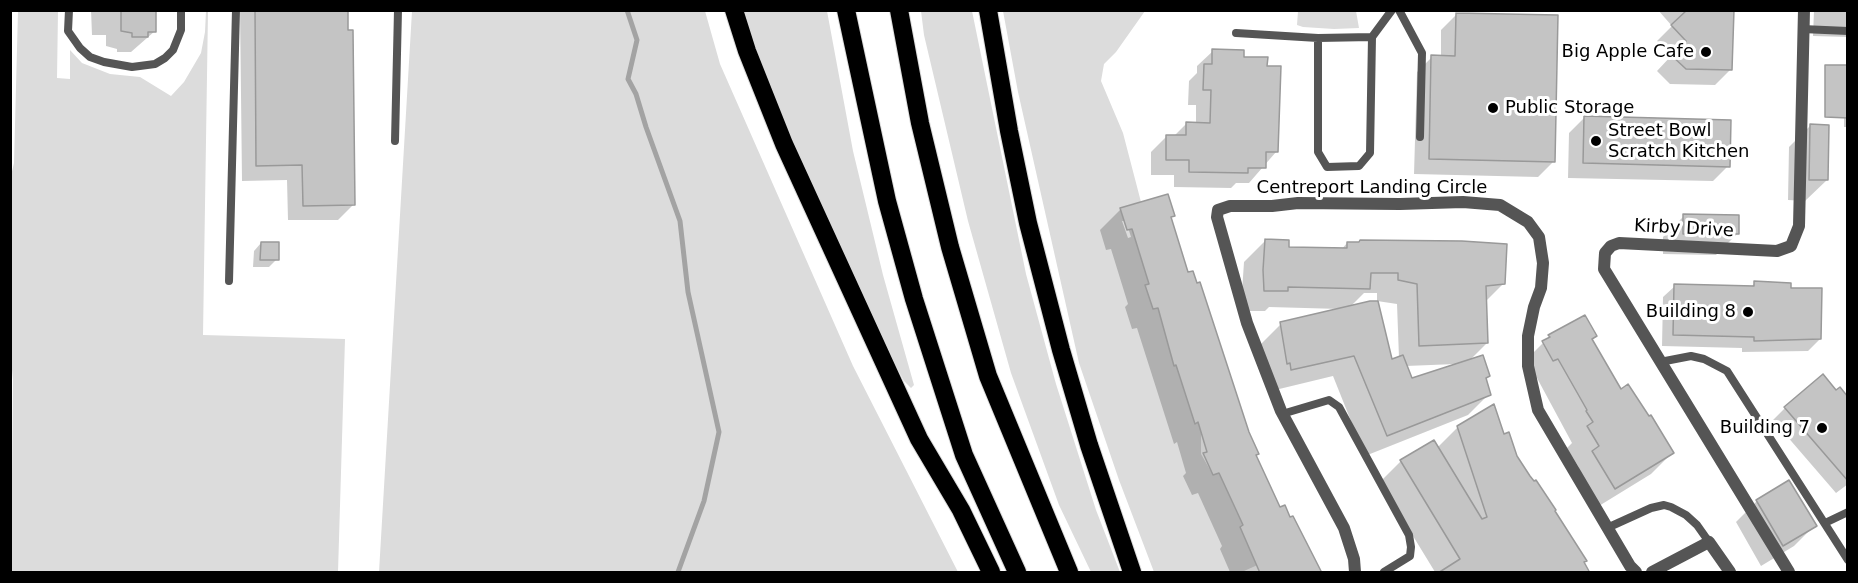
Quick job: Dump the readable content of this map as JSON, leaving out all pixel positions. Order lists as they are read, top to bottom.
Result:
{
  "streets": {
    "street": ["Centreport Landing Circle", "Kirby Drive"]
  },
  "places": [
    "Big Apple Cafe",
    "Public Storage",
    "Street Bowl Scratch Kitchen",
    "Building 8",
    "Building 7"
  ]
}
